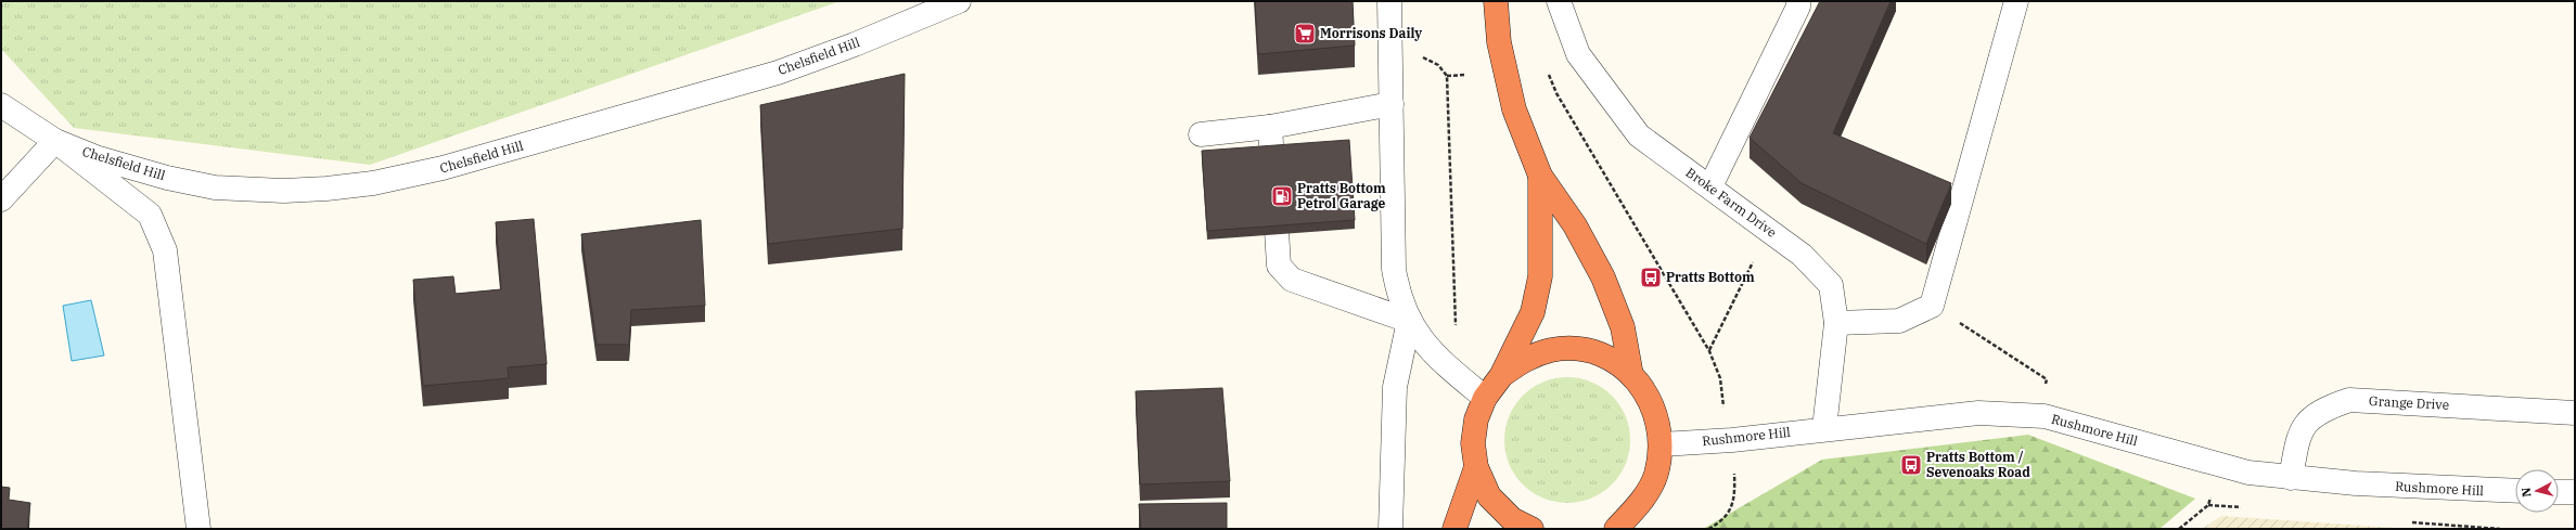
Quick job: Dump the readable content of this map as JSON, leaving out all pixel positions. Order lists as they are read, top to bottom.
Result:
{
  "streets": {
    "street": [
      "Chelsfield Hill",
      "Broke Farm Drive",
      "Grange Drive",
      "Rushmore Hill"
    ]
  },
  "crossings": [
    ["Broke Farm Drive", "Rushmore Hill"],
    ["Grange Drive", "Rushmore Hill"]
  ],
  "places": {
    "supermarket": ["Morrisons Daily"],
    "fuel station": ["Pratts Bottom Petrol Garage"],
    "bus stop": ["Pratts Bottom", "Pratts Bottom / Sevenoaks Road"]
  },
  "north": "left"
}
